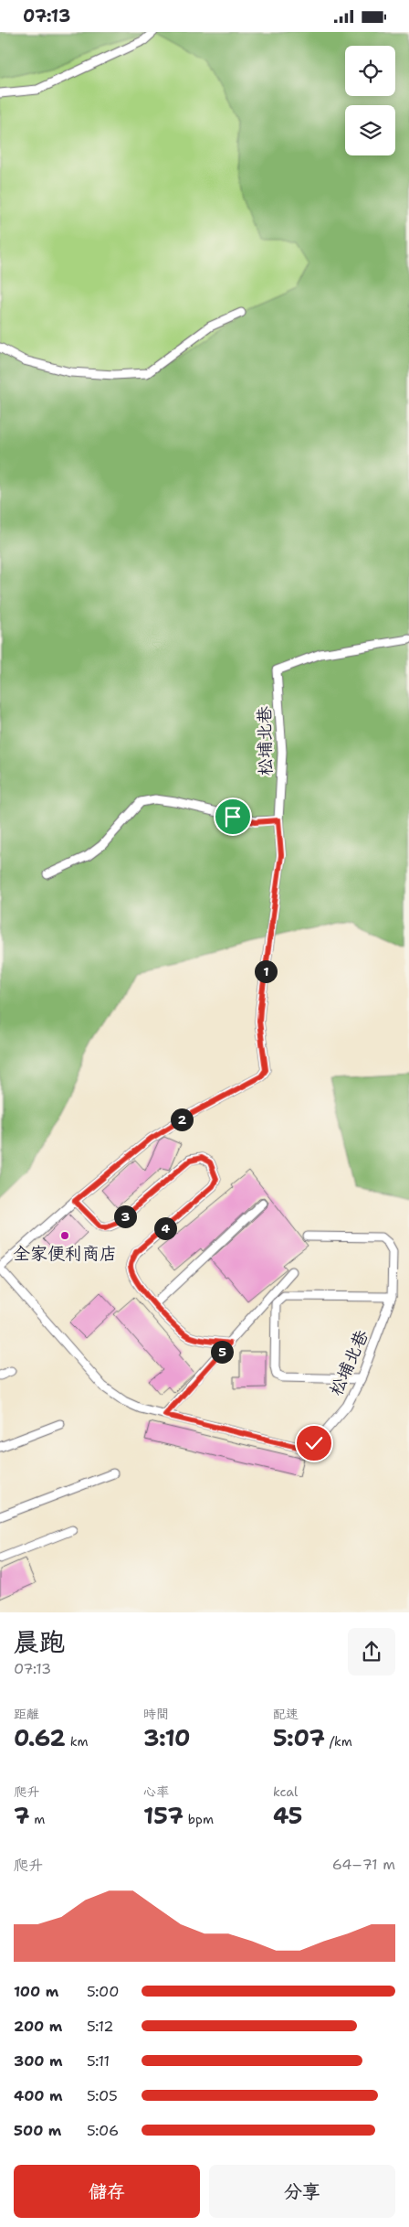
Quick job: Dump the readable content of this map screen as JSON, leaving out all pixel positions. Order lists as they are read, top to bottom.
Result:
{
  "streets": {
    "lane": ["松埔北巷"]
  },
  "places": ["全家便利商店"],
  "page": {
    "status": "07:13",
    "pins": [
      "1",
      "2",
      "3",
      "4",
      "5"
    ],
    "heading": ["晨跑", "07:13"],
    "stats": [
      ["距離", "0.62 km"],
      ["時間", "3:10"],
      ["配速", "5:07 /km"],
      ["爬升", "7 m"],
      ["心率", "157 bpm"],
      ["kcal", "45"]
    ],
    "chart": ["爬升", "64–71 m"],
    "list": [
      {
        "name": "100 m",
        "note": "5:00"
      },
      {
        "name": "200 m",
        "note": "5:12"
      },
      {
        "name": "300 m",
        "note": "5:11"
      },
      {
        "name": "400 m",
        "note": "5:05"
      },
      {
        "name": "500 m",
        "note": "5:06"
      }
    ],
    "buttons": ["儲存", "分享"]
  }
}
